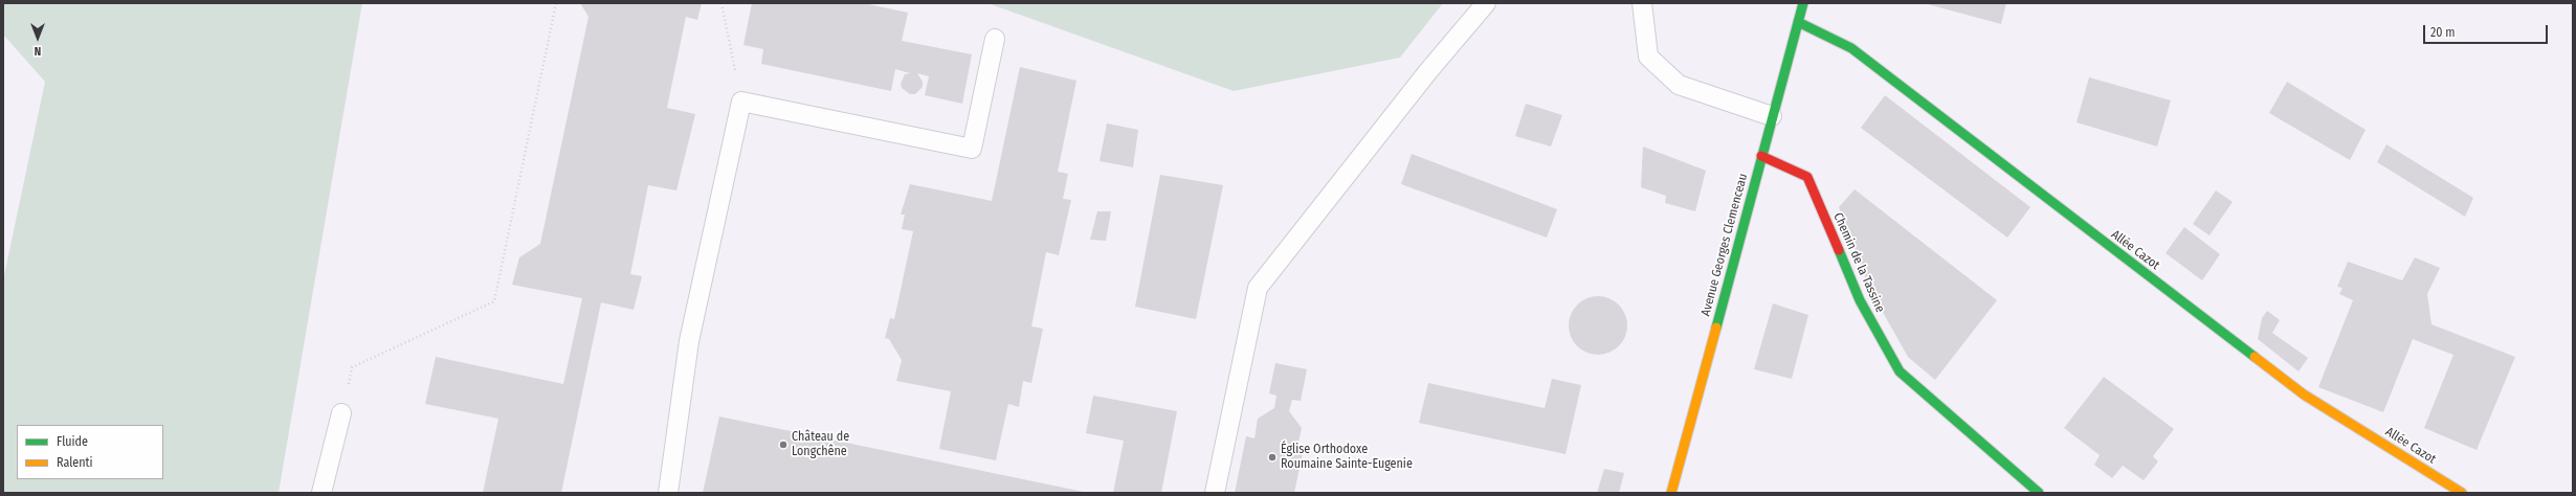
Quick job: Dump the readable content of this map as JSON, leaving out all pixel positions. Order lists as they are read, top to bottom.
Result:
{
  "streets": {
    "street": ["Avenue Georges Clemenceau", "Allée Cazot", "Chemin de la Tassine"]
  },
  "crossings": [
    ["Avenue Georges Clemenceau", "Allée Cazot"],
    ["Avenue Georges Clemenceau", "Chemin de la Tassine"]
  ],
  "places": ["Château de Longchêne", "Église Orthodoxe Roumaine Sainte-Eugenie"],
  "legend": ["Fluide", "Ralenti"],
  "scale_bar": "20 m",
  "north": "bottom"
}
